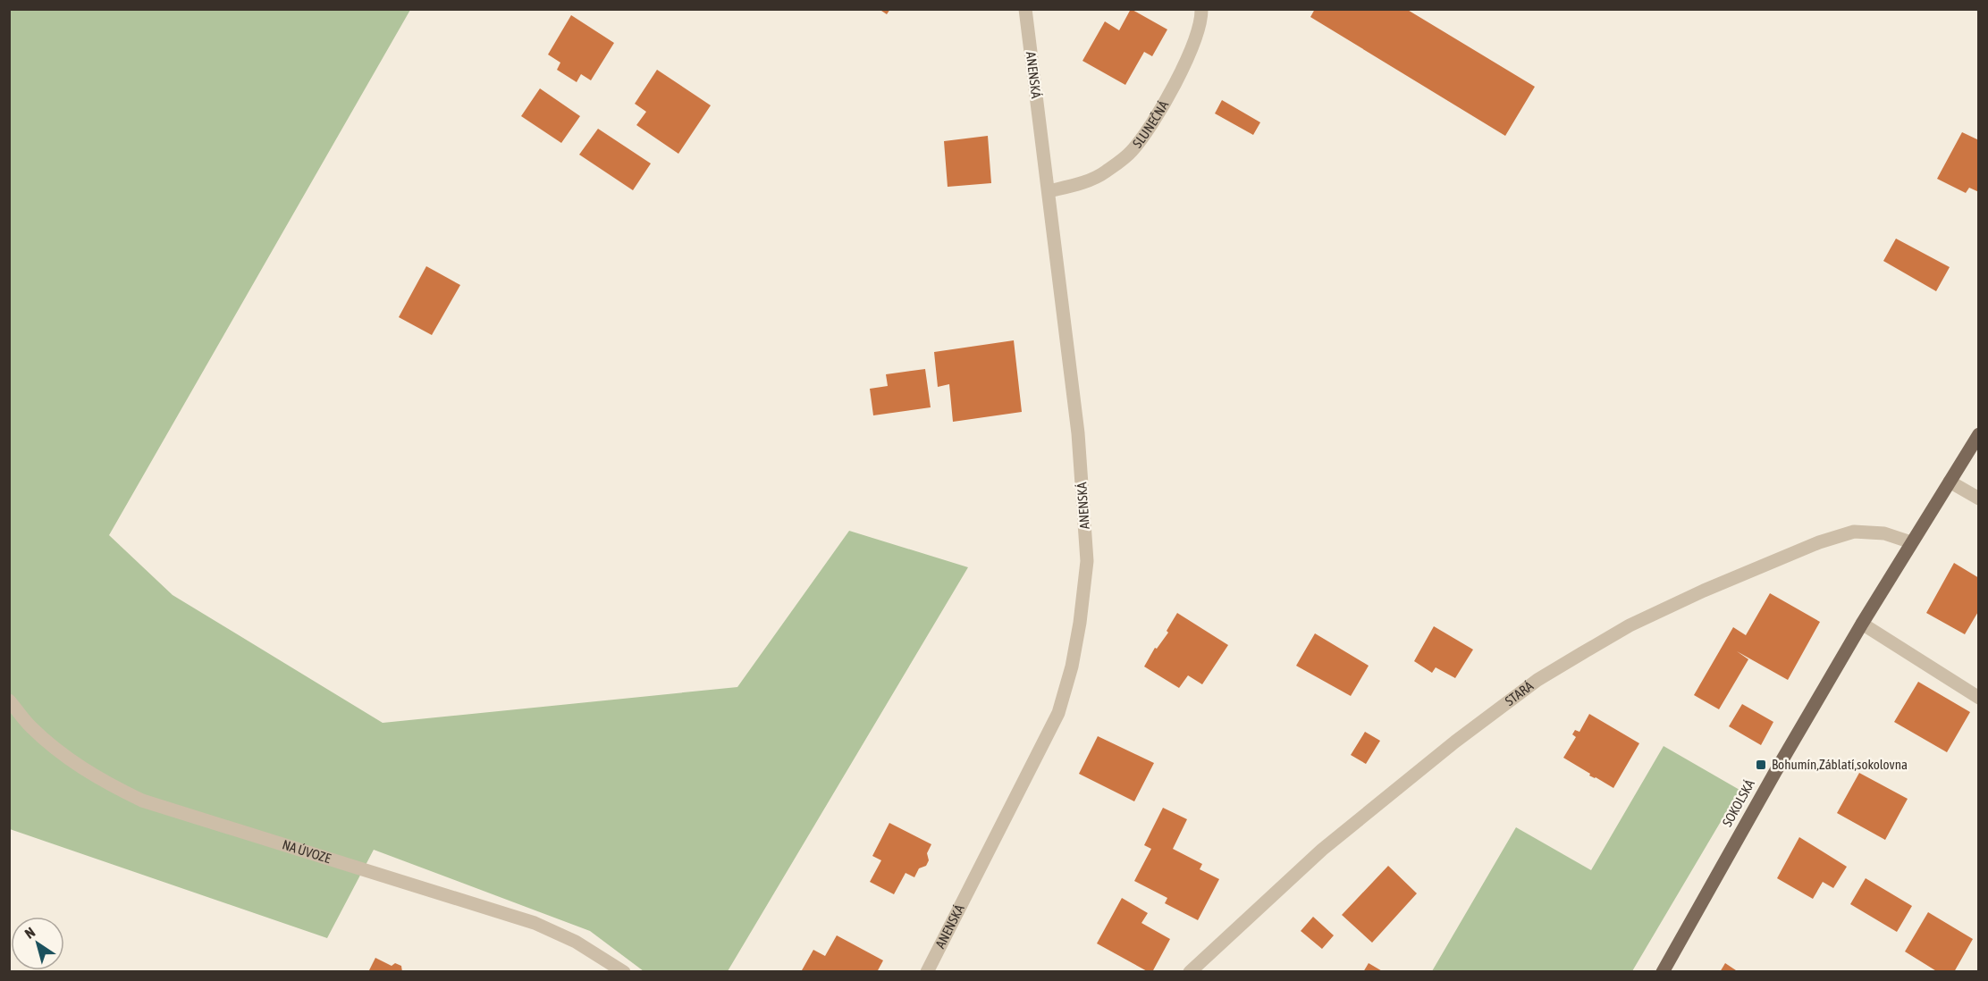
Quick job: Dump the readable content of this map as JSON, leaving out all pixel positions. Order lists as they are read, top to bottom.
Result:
{
  "streets": {
    "main road": ["SOKOLSKÁ"],
    "street": [
      "ANENSKÁ",
      "SLUNEČNÁ",
      "STARÁ",
      "NA ÚVOZE"
    ]
  },
  "crossings": [
    ["ANENSKÁ", "SLUNEČNÁ"],
    ["STARÁ", "SOKOLSKÁ"]
  ],
  "places": {
    "transit": ["Bohumín,Záblatí,sokolovna"]
  },
  "north": "top left"
}
